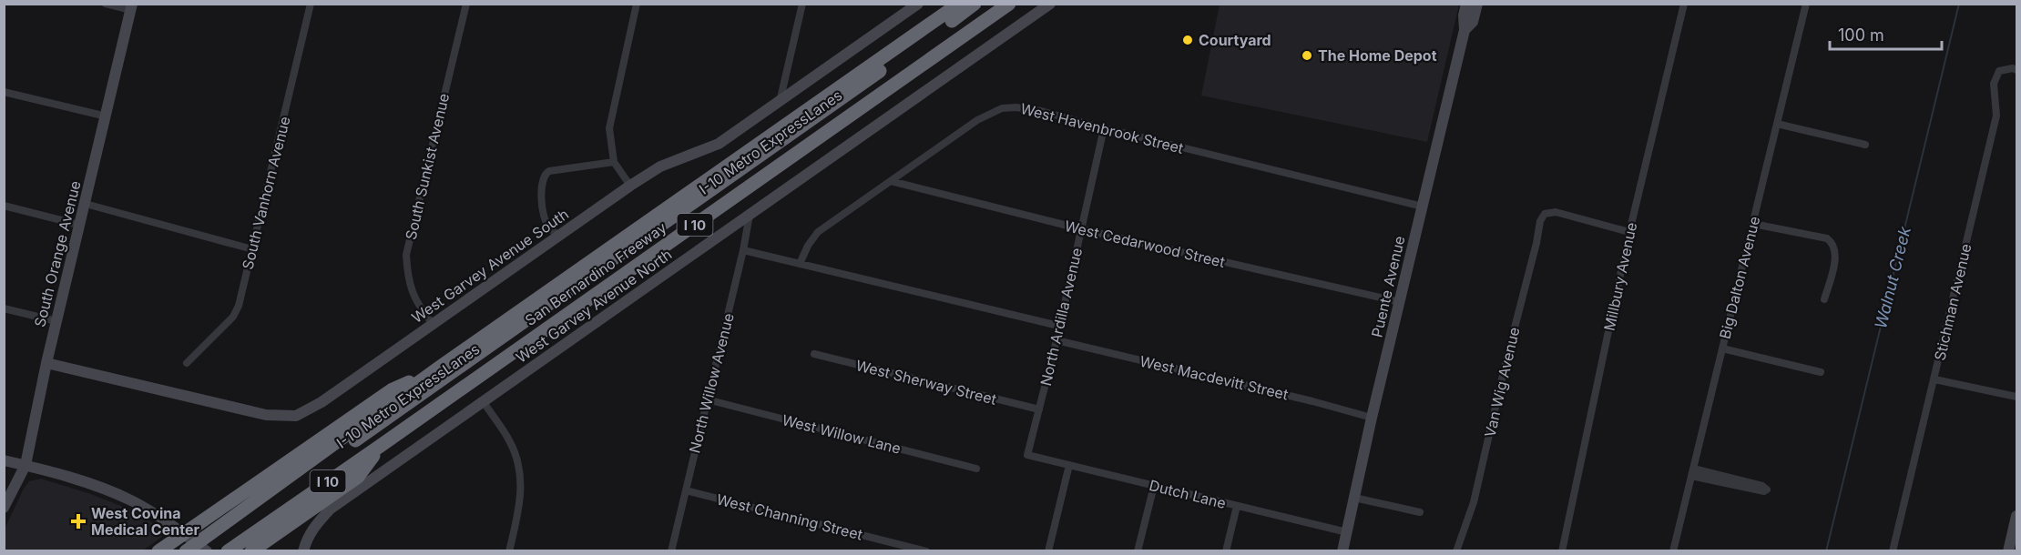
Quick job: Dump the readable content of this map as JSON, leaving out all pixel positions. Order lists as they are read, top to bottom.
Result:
{
  "streets": {
    "highway": ["I-10 Metro ExpressLanes", "I 10", "San Bernardino Freeway"],
    "street": [
      "West Havenbrook Street",
      "South Sunkist Avenue",
      "South Vanhorn Avenue",
      "West Cedarwood Street",
      "South Orange Avenue",
      "West Garvey Avenue South",
      "Millbury Avenue",
      "Big Dalton Avenue",
      "Puente Avenue",
      "Stichman Avenue",
      "West Garvey Avenue North",
      "North Ardilla Avenue",
      "West Macdevitt Street",
      "West Sherway Street",
      "Van Wig Avenue",
      "North Willow Avenue",
      "West Willow Lane",
      "Dutch Lane",
      "West Channing Street"
    ]
  },
  "crossings": [
    ["West Havenbrook Street", "West Cedarwood Street"],
    ["West Havenbrook Street", "Puente Avenue"],
    ["West Havenbrook Street", "North Ardilla Avenue"],
    ["I-10 Metro ExpressLanes", "San Bernardino Freeway"],
    ["South Sunkist Avenue", "West Garvey Avenue South"],
    ["West Cedarwood Street", "Puente Avenue"],
    ["West Cedarwood Street", "North Ardilla Avenue"],
    ["South Orange Avenue", "West Garvey Avenue South"],
    ["Millbury Avenue", "Van Wig Avenue"],
    ["Puente Avenue", "West Macdevitt Street"],
    ["Puente Avenue", "Dutch Lane"],
    ["West Garvey Avenue North", "North Willow Avenue"],
    ["North Ardilla Avenue", "West Macdevitt Street"],
    ["North Ardilla Avenue", "West Sherway Street"],
    ["North Ardilla Avenue", "Dutch Lane"],
    ["North Willow Avenue", "West Willow Lane"],
    ["North Willow Avenue", "West Channing Street"]
  ],
  "water": ["Walnut Creek"],
  "places": {
    "other": ["Courtyard", "The Home Depot"],
    "health": ["West Covina Medical Center"]
  },
  "scale_bar": "100 m"
}
